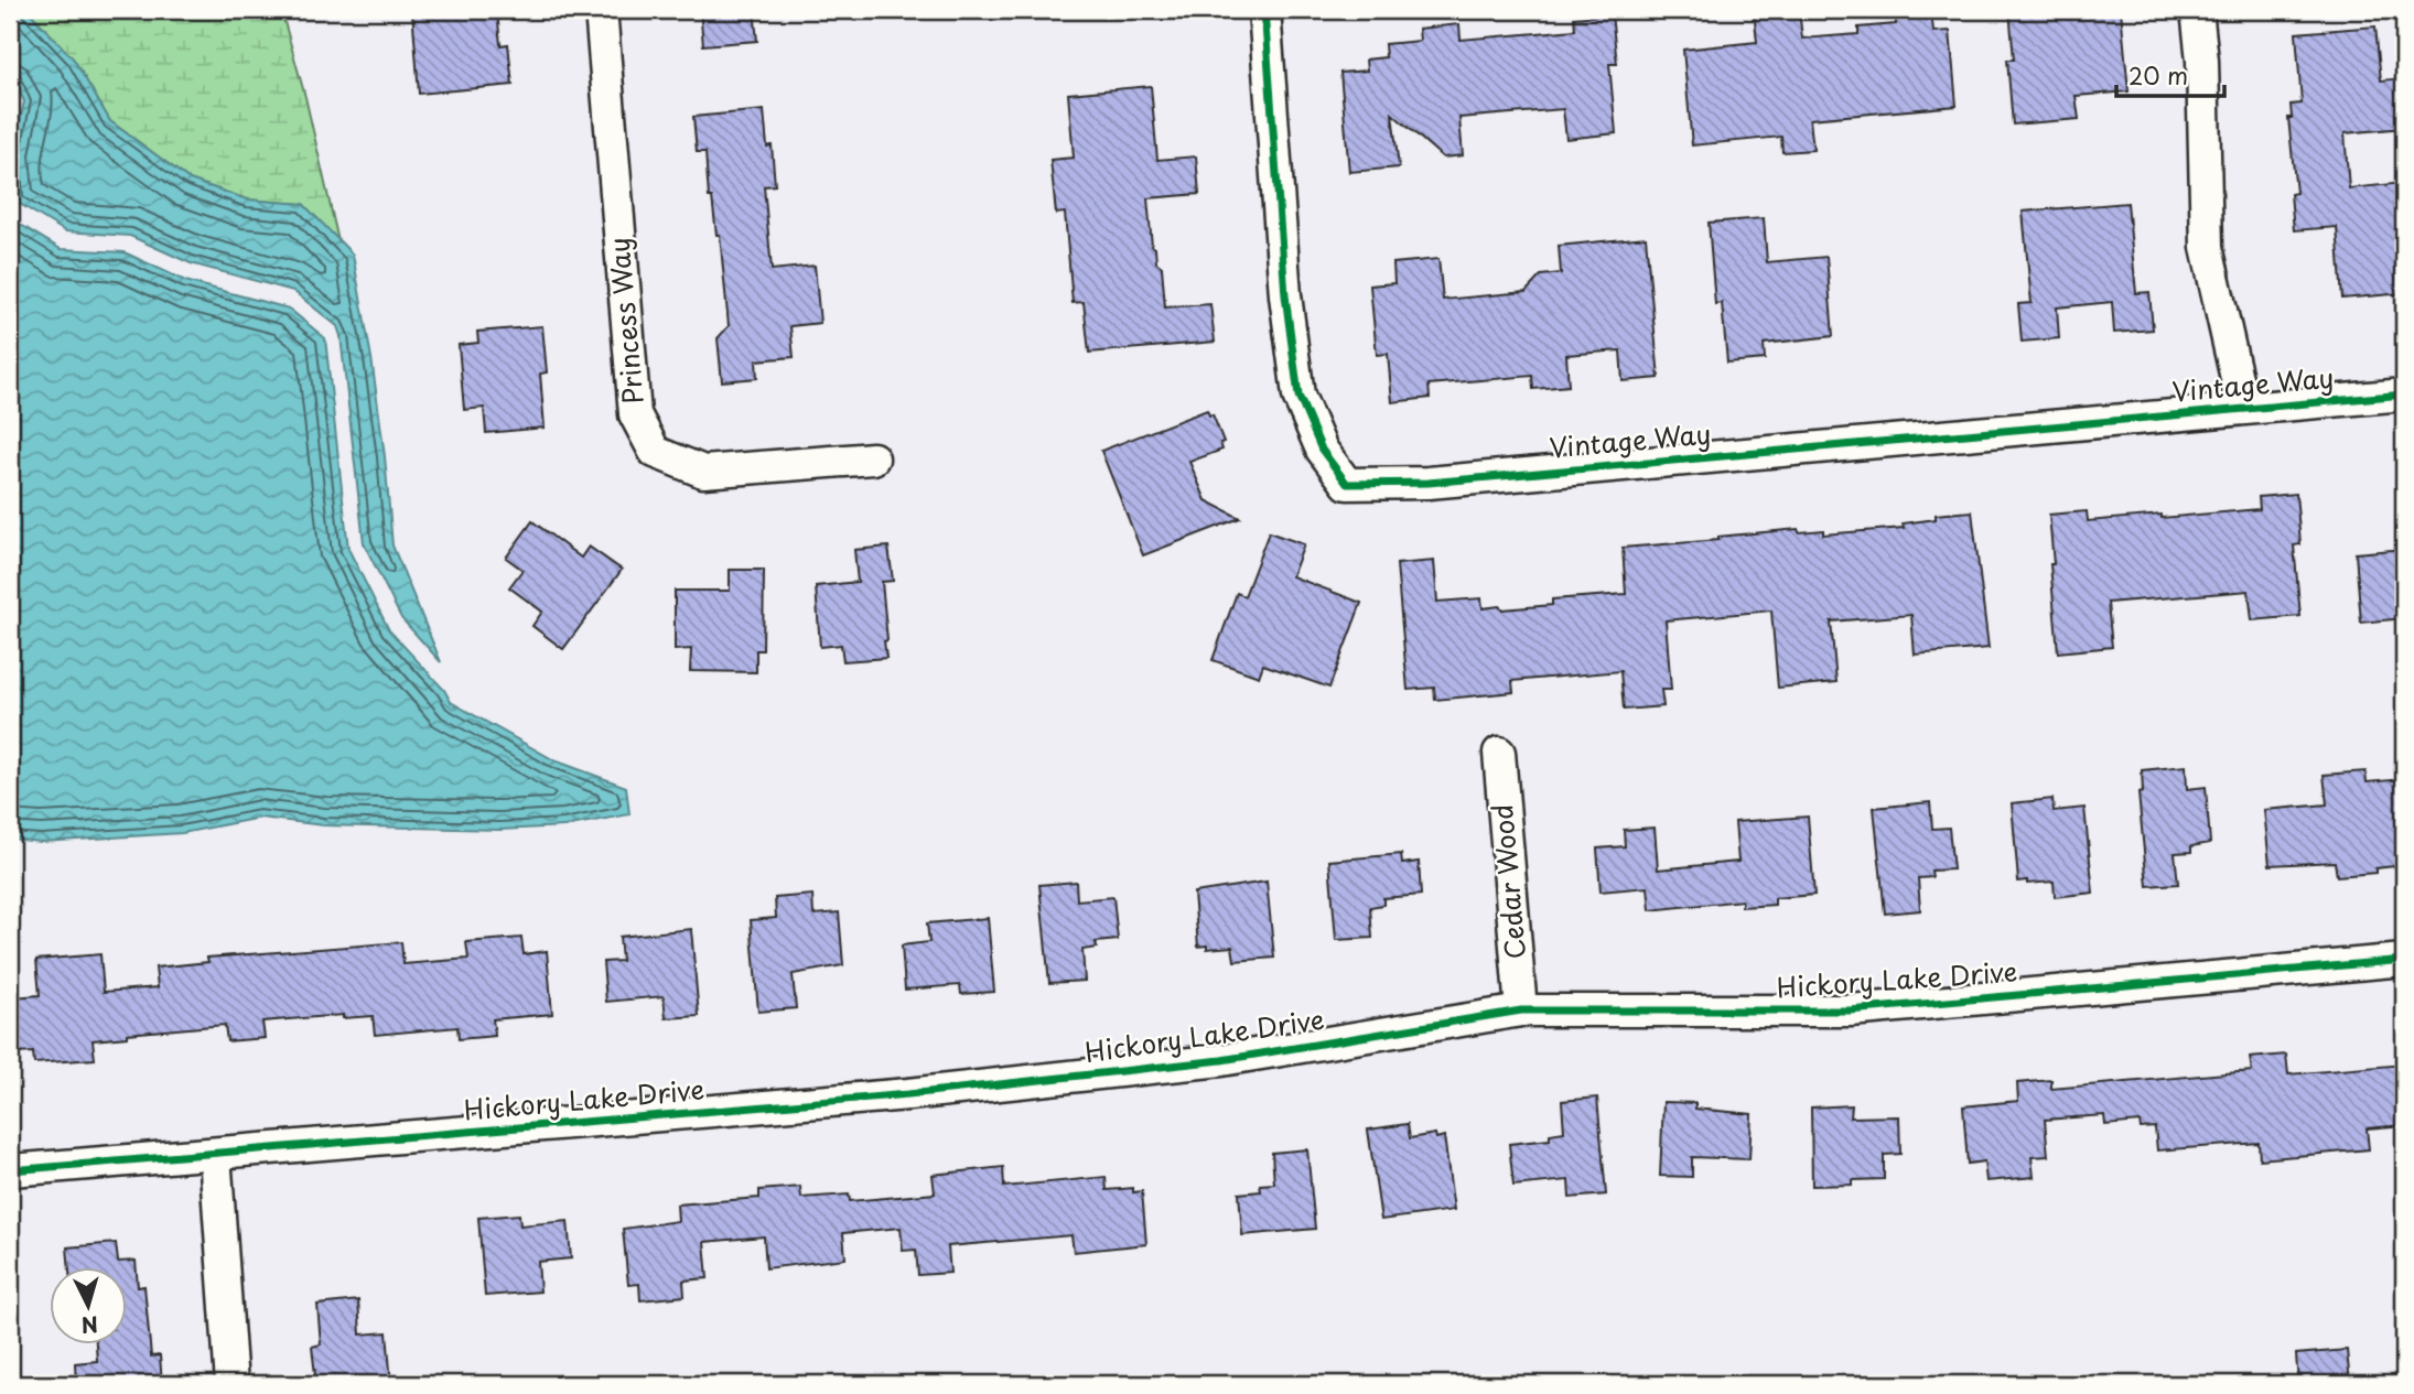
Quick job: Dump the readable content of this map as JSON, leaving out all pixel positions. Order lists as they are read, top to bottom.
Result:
{
  "streets": {
    "street": [
      "Princess Way",
      "Vintage Way",
      "Cedar Wood",
      "Hickory Lake Drive"
    ]
  },
  "crossings": [
    ["Cedar Wood", "Hickory Lake Drive"]
  ],
  "scale_bar": "20 m",
  "north": "bottom"
}
